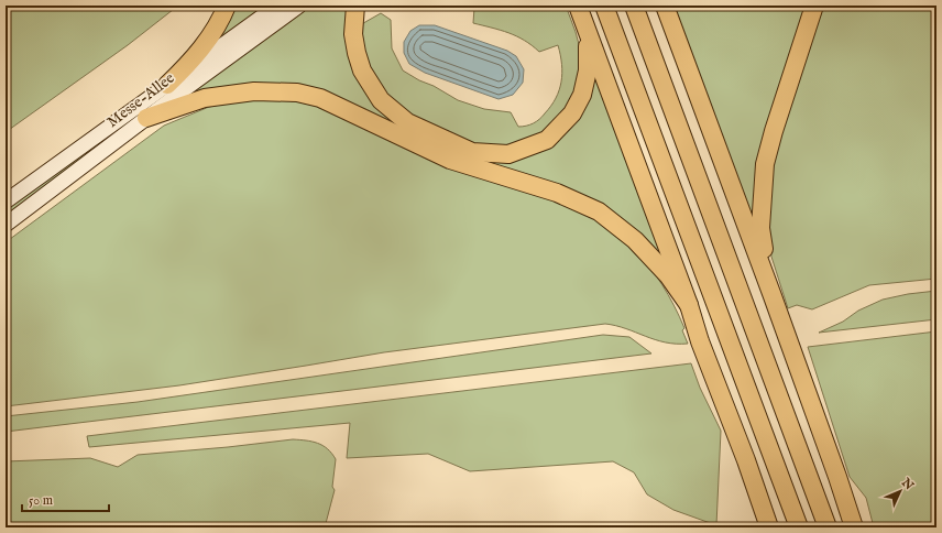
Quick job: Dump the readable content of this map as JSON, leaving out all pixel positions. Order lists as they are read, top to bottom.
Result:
{
  "streets": {
    "main road": ["Messe-Allee"]
  },
  "scale_bar": "50 m",
  "north": "top right"
}
